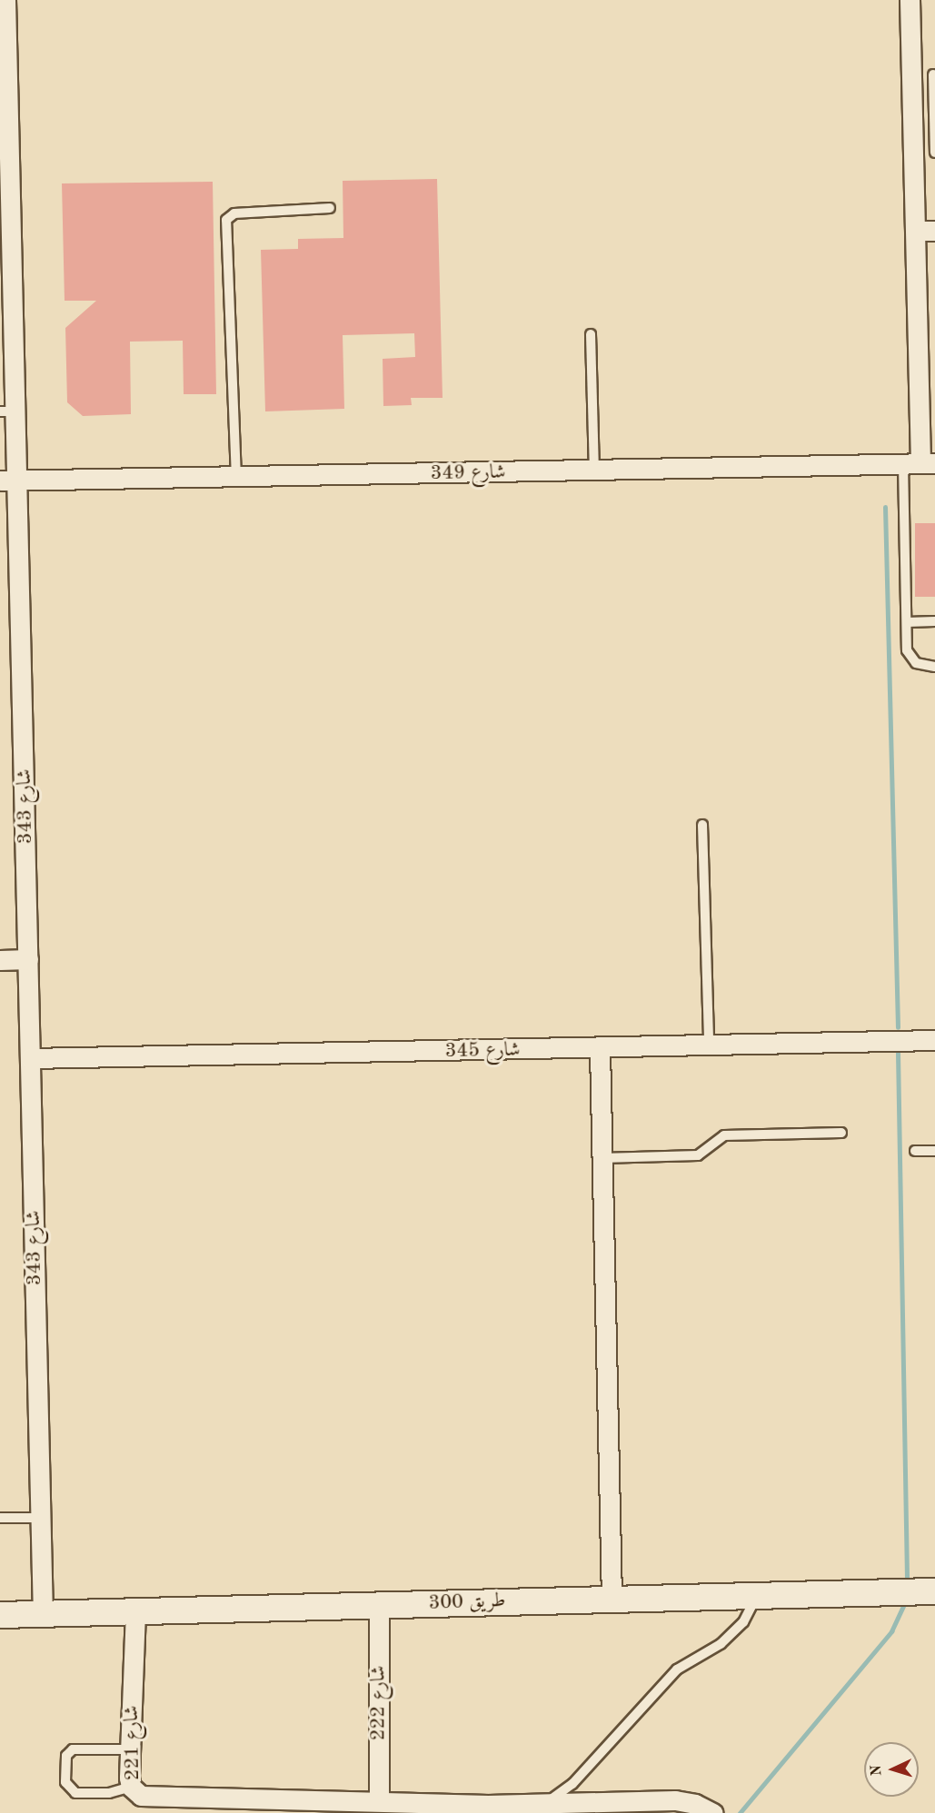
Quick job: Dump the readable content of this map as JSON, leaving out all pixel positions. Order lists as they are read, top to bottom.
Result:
{
  "streets": {
    "main road": ["طريق 300"],
    "street": [
      "شارع 349",
      "شارع 343",
      "شارع 345",
      "شارع 222",
      "شارع 221"
    ]
  },
  "crossings": [
    ["شارع 349", "شارع 343"],
    ["شارع 343", "شارع 345"],
    ["شارع 343", "طريق 300"],
    ["طريق 300", "شارع 222"],
    ["طريق 300", "شارع 221"],
    ["شارع 222", "شارع 221"]
  ],
  "north": "left"
}
